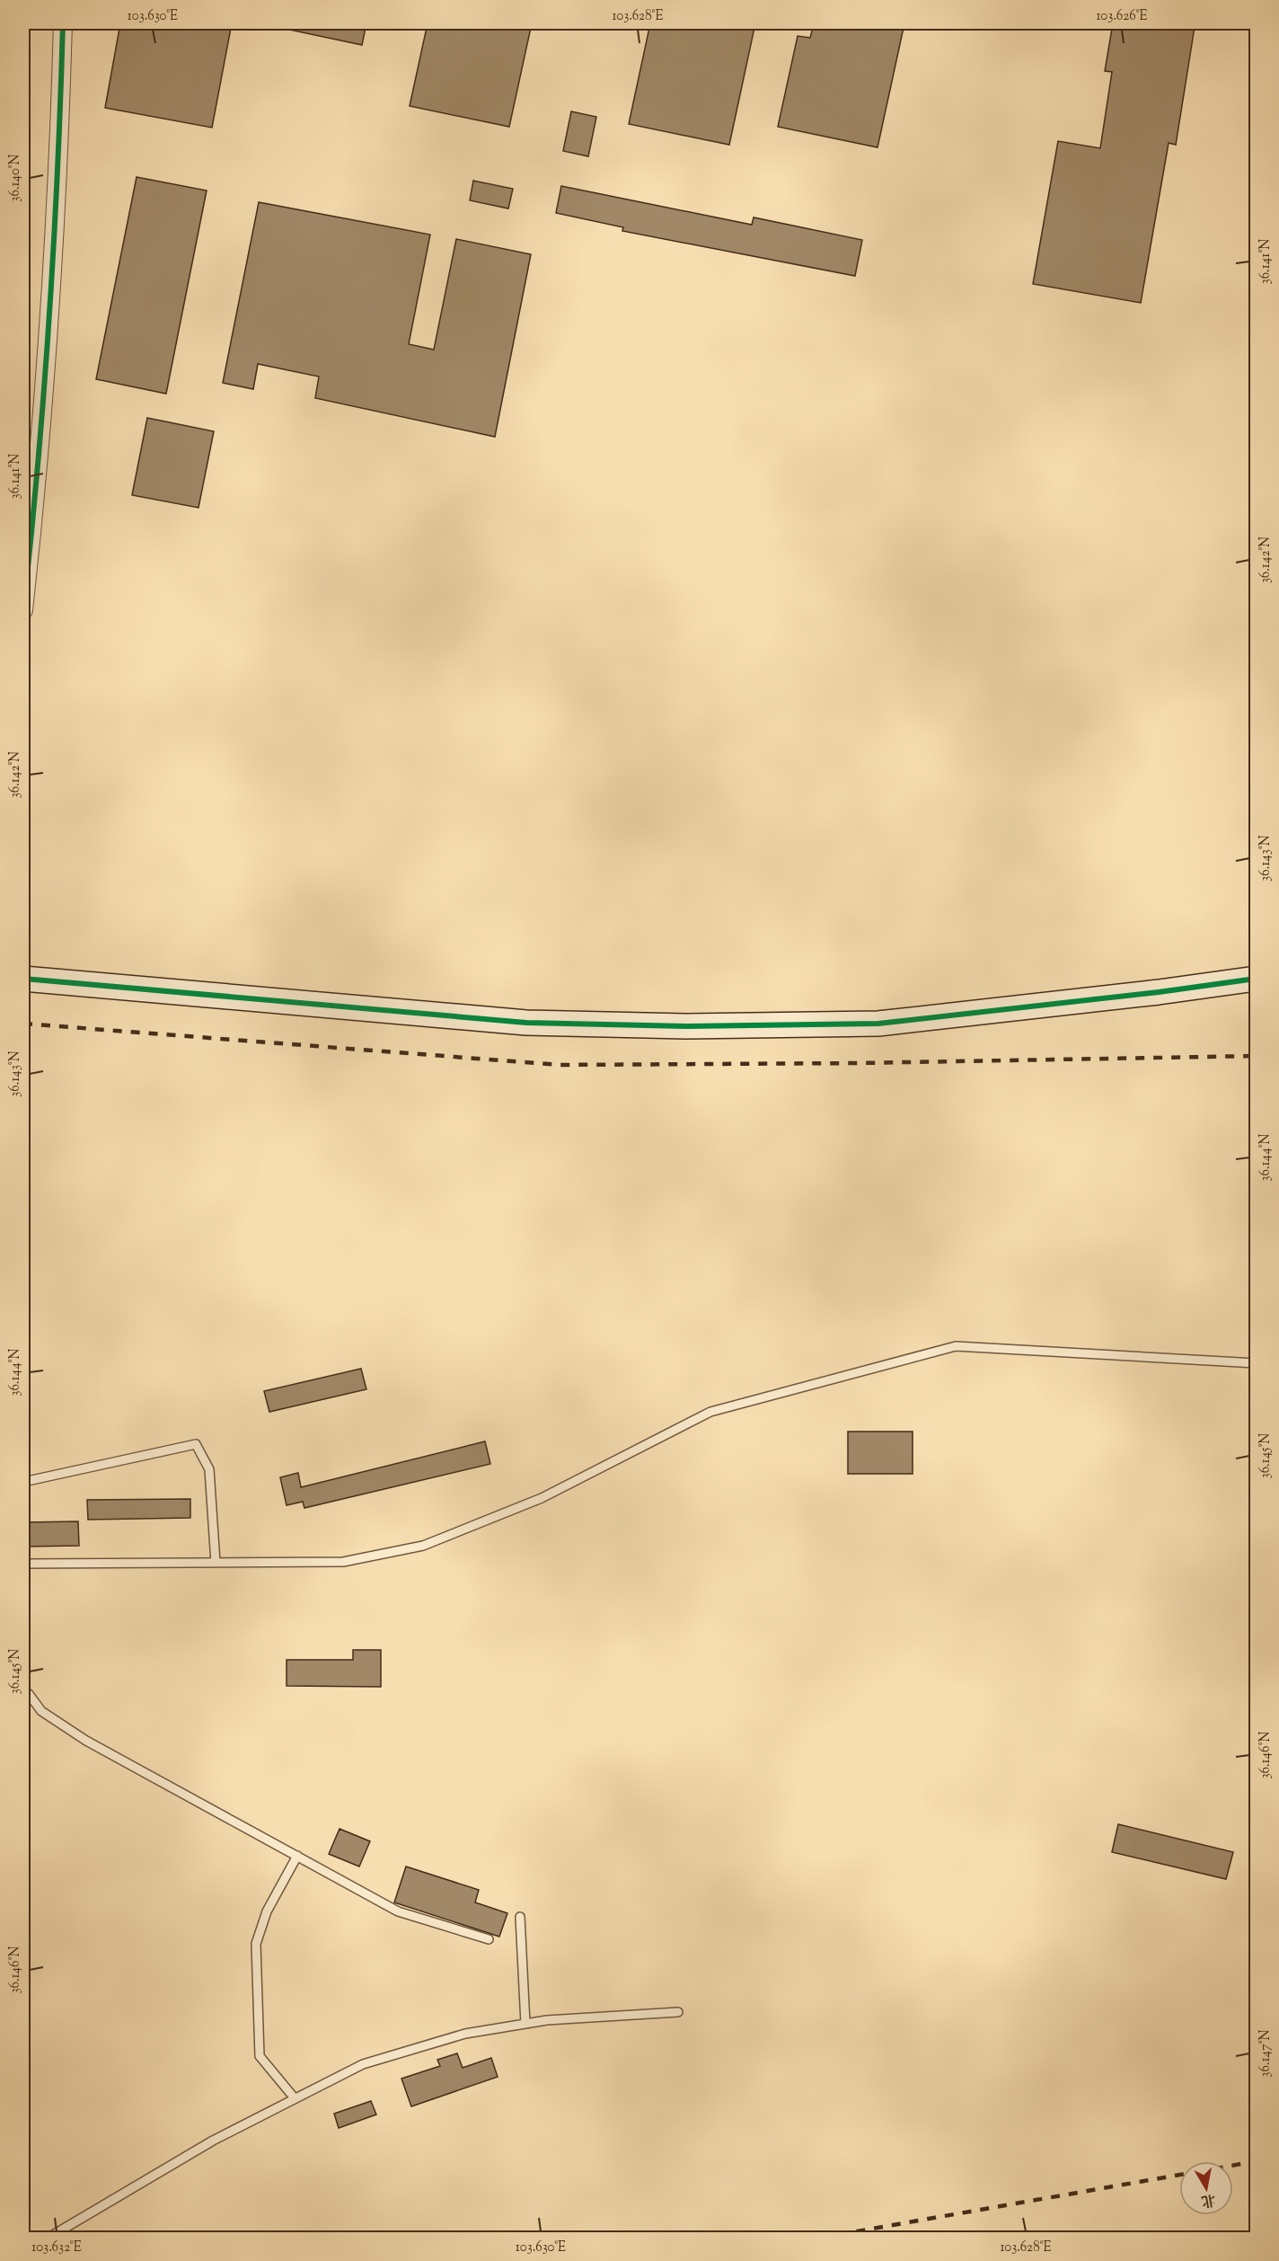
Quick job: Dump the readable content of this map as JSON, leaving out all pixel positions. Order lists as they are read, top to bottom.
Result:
{
  "north": "bottom",
  "coordinates": [
    "103.630°E",
    "103.628°E",
    "103.626°E",
    "36.140°N",
    "36.141°N",
    "36.142°N",
    "36.143°N",
    "36.144°N",
    "36.145°N",
    "36.146°N",
    "36.147°N",
    "103.632°E"
  ]
}
